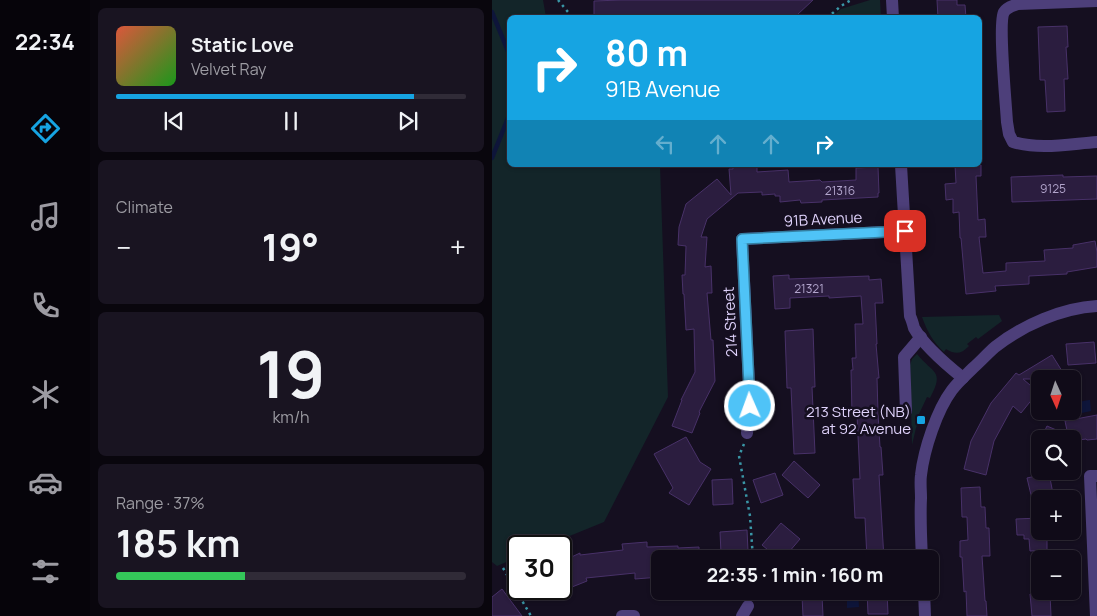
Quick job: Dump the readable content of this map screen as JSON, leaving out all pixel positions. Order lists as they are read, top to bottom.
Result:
{
  "streets": {
    "street": ["91B Avenue", "214 Street"]
  },
  "crossings": [
    ["91B Avenue", "214 Street"]
  ],
  "places": {
    "transit": ["213 Street (NB) at 92 Avenue"]
  },
  "house_numbers": ["9125", "21316", "21321"],
  "north": "bottom",
  "page": {
    "tabs": "22:34",
    "turn": ["80 m", "91B Avenue"],
    "song": ["Static Love", "Velvet Ray"],
    "tile": [
      "Climate",
      ["19", "km/h"],
      ["Range · 37%", "185 km"]
    ],
    "heat": ["−", "19°", "+"],
    "map_buttons": ["+", "−"],
    "limit": "30",
    "trip": "22:35 · 1 min · 160 m"
  }
}
